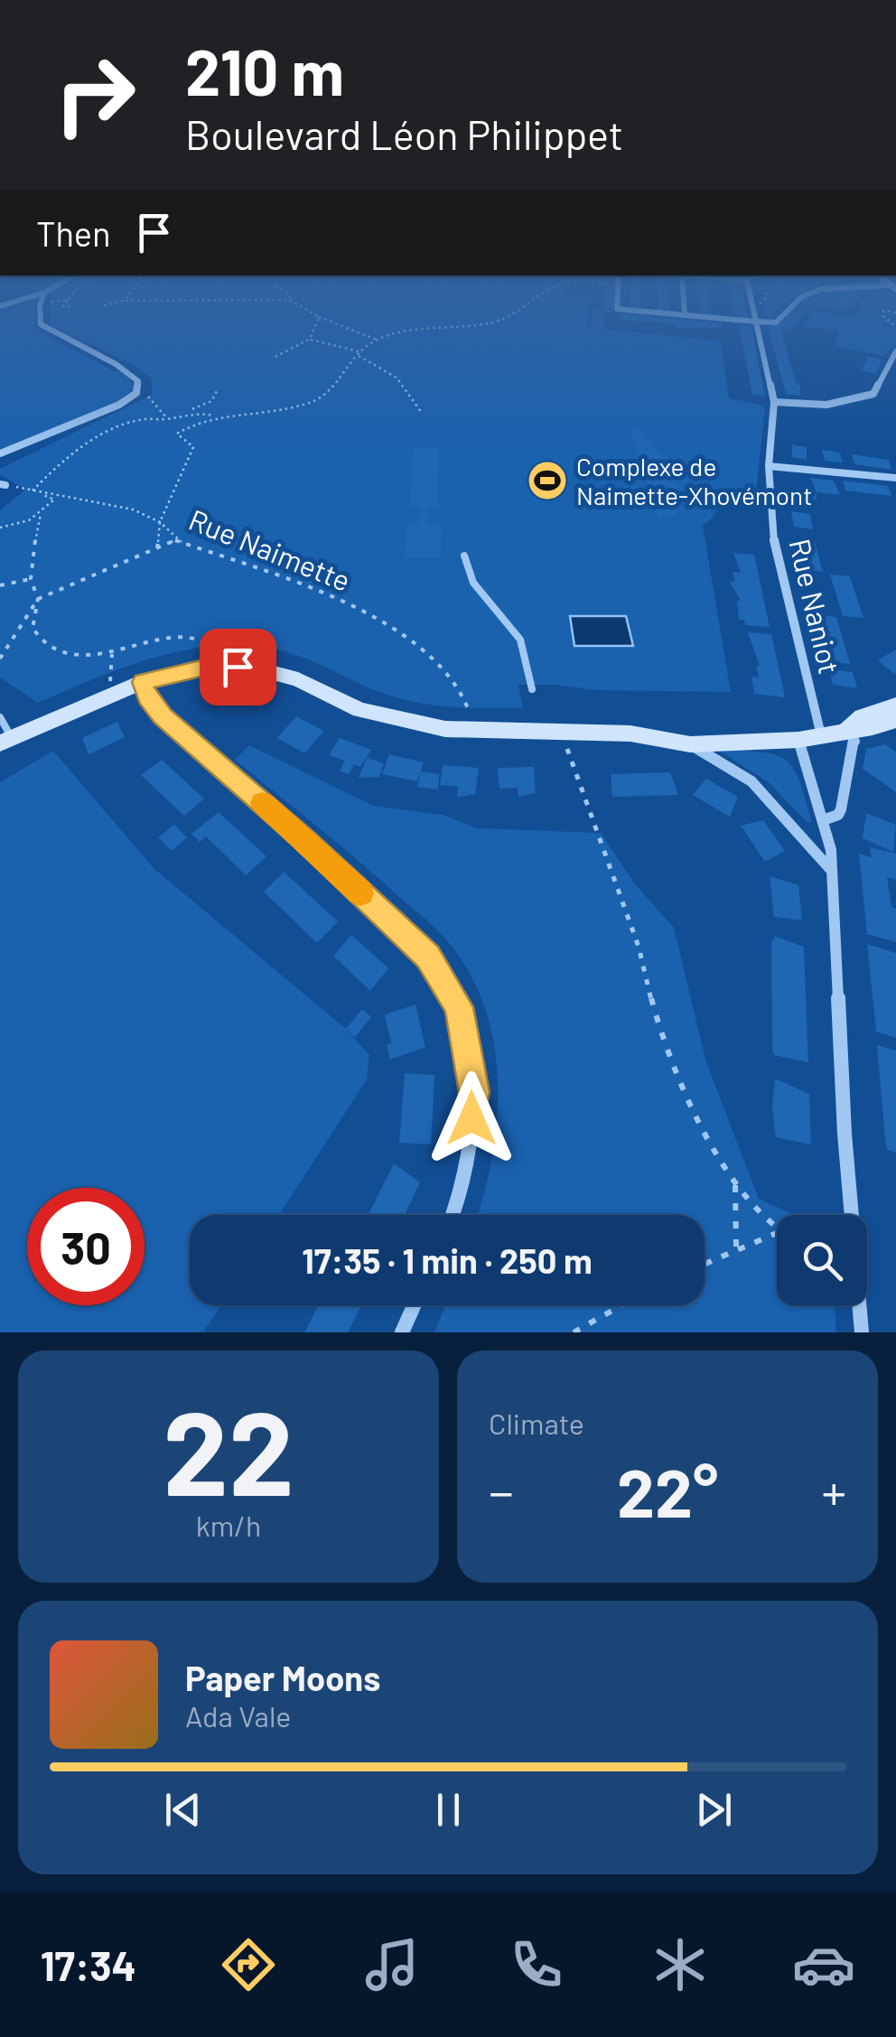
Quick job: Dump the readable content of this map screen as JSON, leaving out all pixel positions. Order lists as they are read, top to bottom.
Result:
{
  "streets": {
    "street": ["Rue Naniot"],
    "path": ["Rue Naimette"]
  },
  "places": {
    "sports": ["Complexe de Naimette-Xhovémont"]
  },
  "page": {
    "turn": ["210 m", "Boulevard Léon Philippet"],
    "then": "Then",
    "limit": "30",
    "trip": "17:35 · 1 min · 250 m",
    "tile": [
      ["22", "km/h"],
      "Climate"
    ],
    "heat": ["−", "22°", "+"],
    "song": ["Paper Moons", "Ada Vale"],
    "tabs": "17:34"
  }
}
